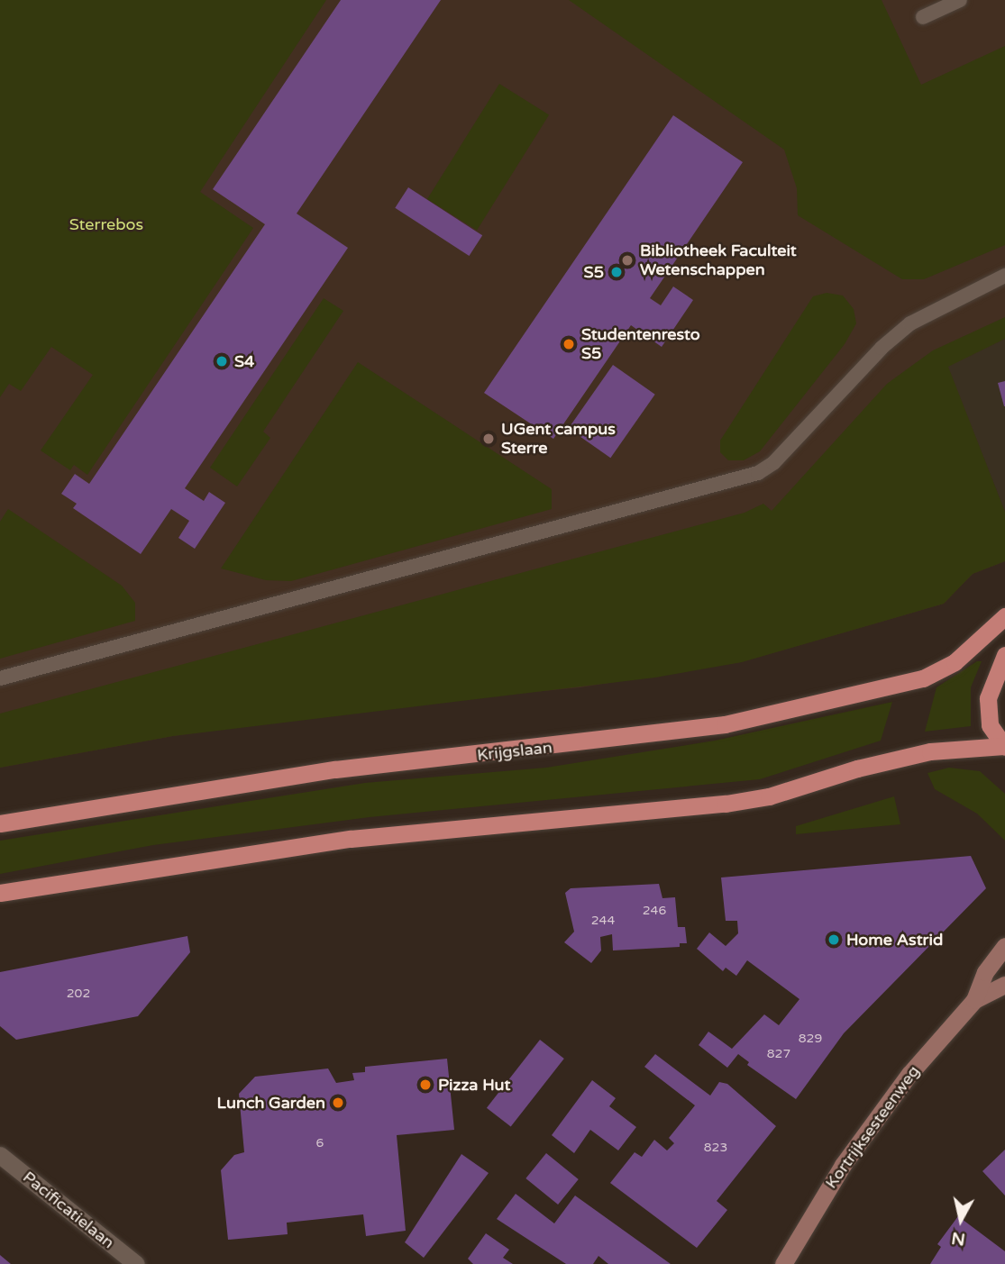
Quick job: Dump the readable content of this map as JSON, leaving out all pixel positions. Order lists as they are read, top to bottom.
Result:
{
  "streets": {
    "main road": ["Krijgslaan", "Kortrijksesteenweg"],
    "street": ["Pacificatielaan"]
  },
  "parks": ["Sterrebos"],
  "places": [
    "Bibliotheek Faculteit Wetenschappen",
    "S5",
    "Studentenresto S5",
    "S4",
    "UGent campus Sterre",
    "Home Astrid",
    "Pizza Hut",
    "Lunch Garden"
  ],
  "house_numbers": [
    "246",
    "244",
    "202",
    "829",
    "827",
    "6",
    "823"
  ],
  "north": "bottom"
}
